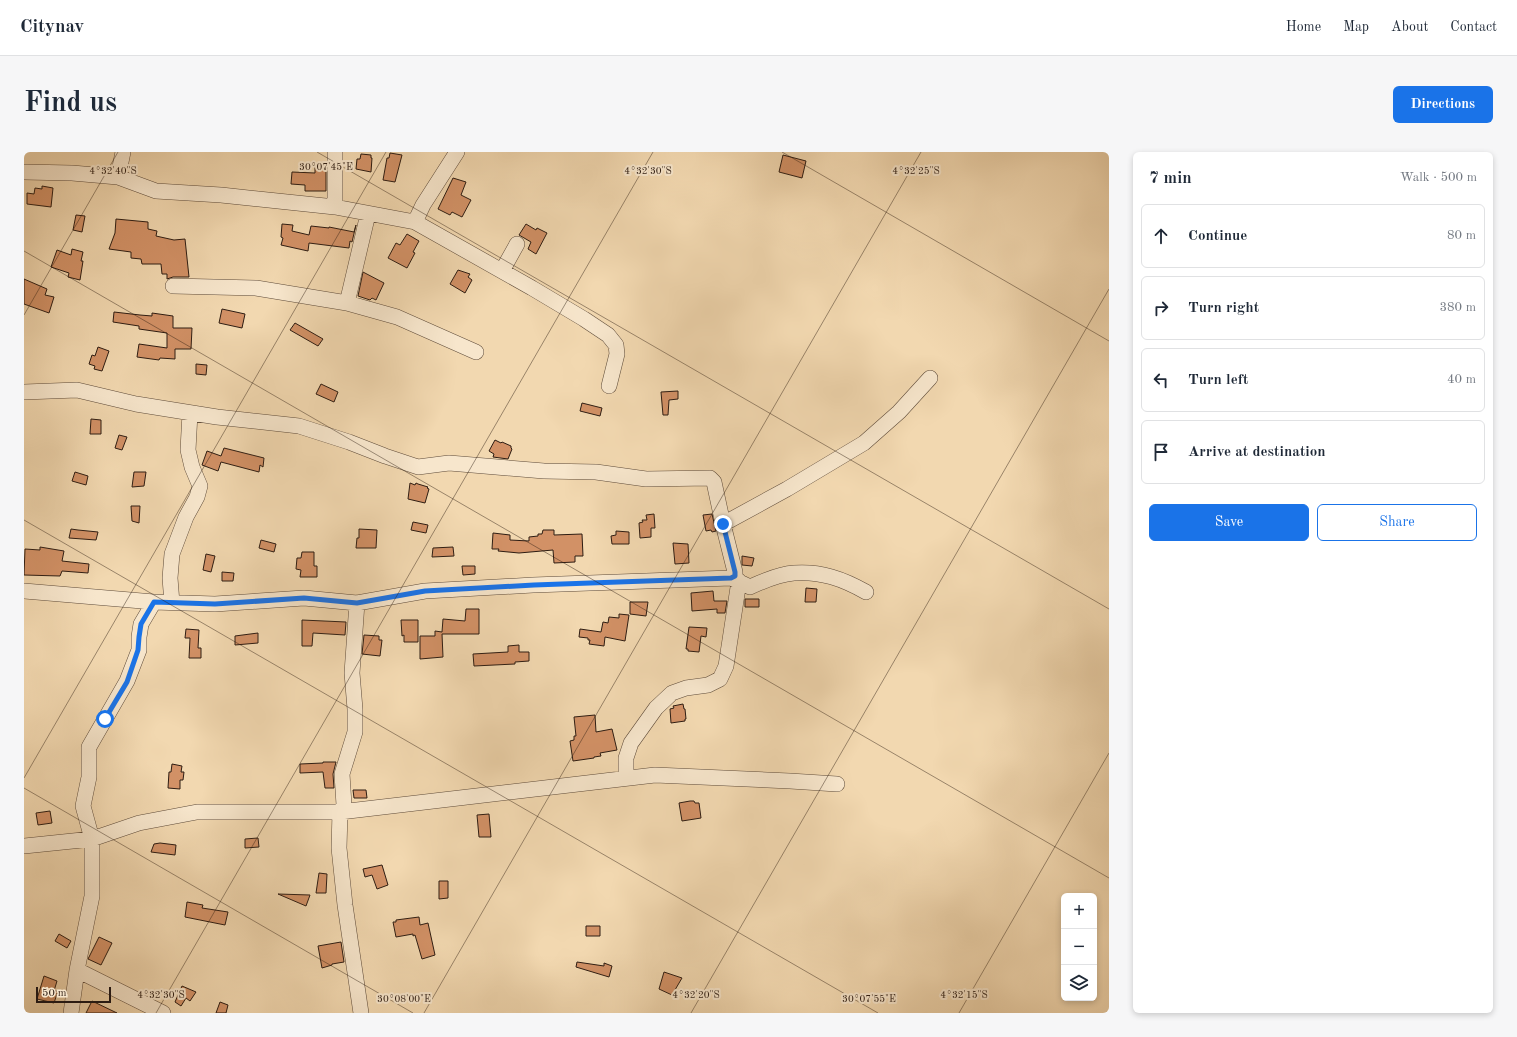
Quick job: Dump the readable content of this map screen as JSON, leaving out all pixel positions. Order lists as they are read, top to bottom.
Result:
{
  "scale_bar": "50 m",
  "page": {
    "header": "Citynav",
    "nav": [
      "Home",
      "Map",
      "About",
      "Contact"
    ],
    "buttons": [
      "Directions",
      ["Save", "Share"]
    ],
    "title": "Find us",
    "heading": ["7 min", "Walk · 500 m"],
    "list": [
      ["Continue", "80 m"],
      ["Turn right", "380 m"],
      ["Turn left", "40 m"],
      "Arrive at destination"
    ],
    "map_buttons": ["+", "−"],
    "scale": "50 m"
  },
  "coordinates": [
    "30°07'45\"E",
    "4°32'40\"S",
    "4°32'30\"S",
    "4°32'25\"S",
    "4°32'20\"S",
    "4°32'15\"S",
    "30°08'00\"E",
    "30°07'55\"E"
  ]
}
